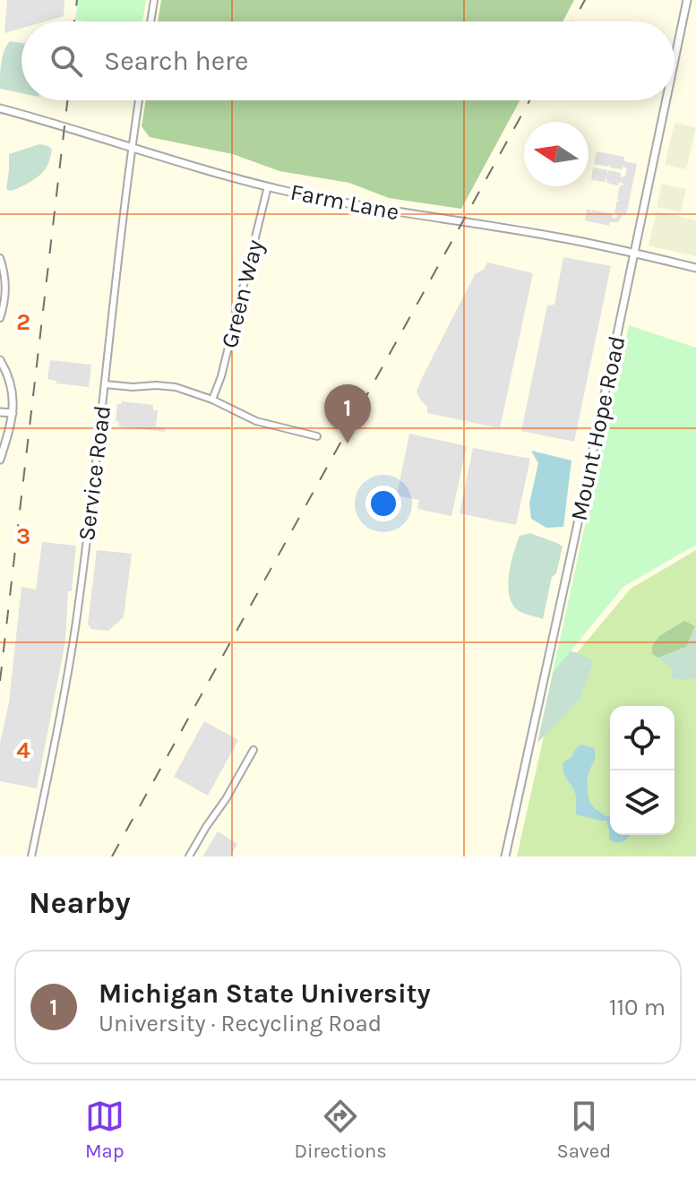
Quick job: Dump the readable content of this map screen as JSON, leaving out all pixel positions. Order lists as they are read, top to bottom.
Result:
{
  "streets": {
    "street": [
      "Farm Lane",
      "Green Way",
      "Mount Hope Road",
      "Service Road"
    ]
  },
  "crossings": [
    ["Farm Lane", "Green Way"],
    ["Farm Lane", "Mount Hope Road"],
    ["Farm Lane", "Service Road"]
  ],
  "north": "left",
  "page": {
    "search": "Search here",
    "pins": "1",
    "heading": "Nearby",
    "list": [
      {
        "mark": "1",
        "name": "Michigan State University",
        "note": "University · Recycling Road",
        "value": "110 m"
      }
    ],
    "nav": ["Map", "Directions", "Saved"]
  },
  "grid": {
    "rows": ["2", "3", "4"]
  }
}
